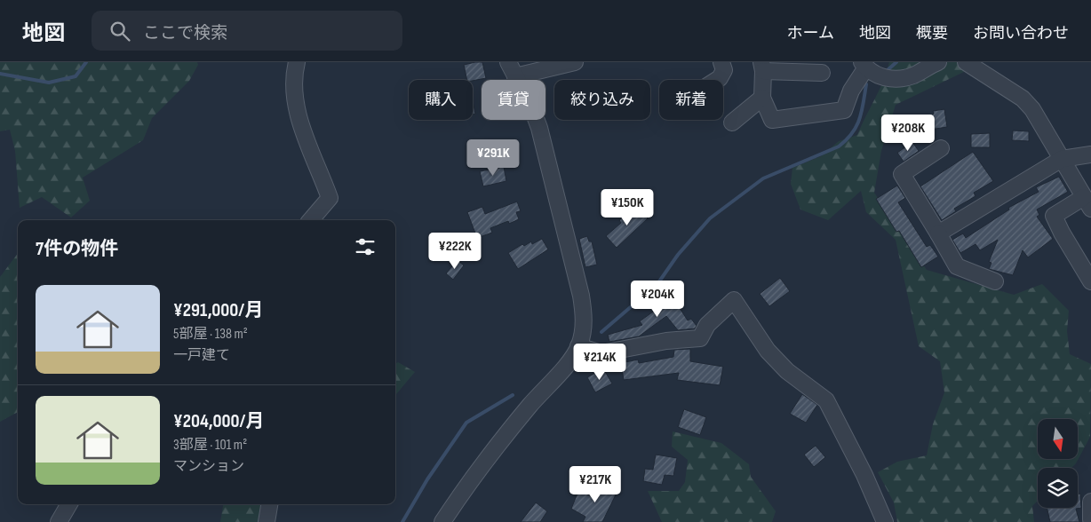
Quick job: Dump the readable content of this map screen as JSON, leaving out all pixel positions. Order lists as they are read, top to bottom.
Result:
{
  "north": "bottom",
  "page": {
    "header": "地図",
    "search": "ここで検索",
    "nav": [
      "ホーム",
      "地図",
      "概要",
      "お問い合わせ"
    ],
    "chip": [
      "購入",
      "賃貸",
      "絞り込み",
      "新着"
    ],
    "price": [
      "¥208K",
      "¥291K",
      "¥150K",
      "¥222K",
      "¥204K",
      "¥214K",
      "¥217K"
    ],
    "heading": "7件の物件",
    "list": [
      {
        "name": "¥291,000/月",
        "note": "5部屋 · 138 m² · 一戸建て"
      },
      {
        "name": "¥204,000/月",
        "note": "3部屋 · 101 m² · マンション"
      }
    ]
  }
}
